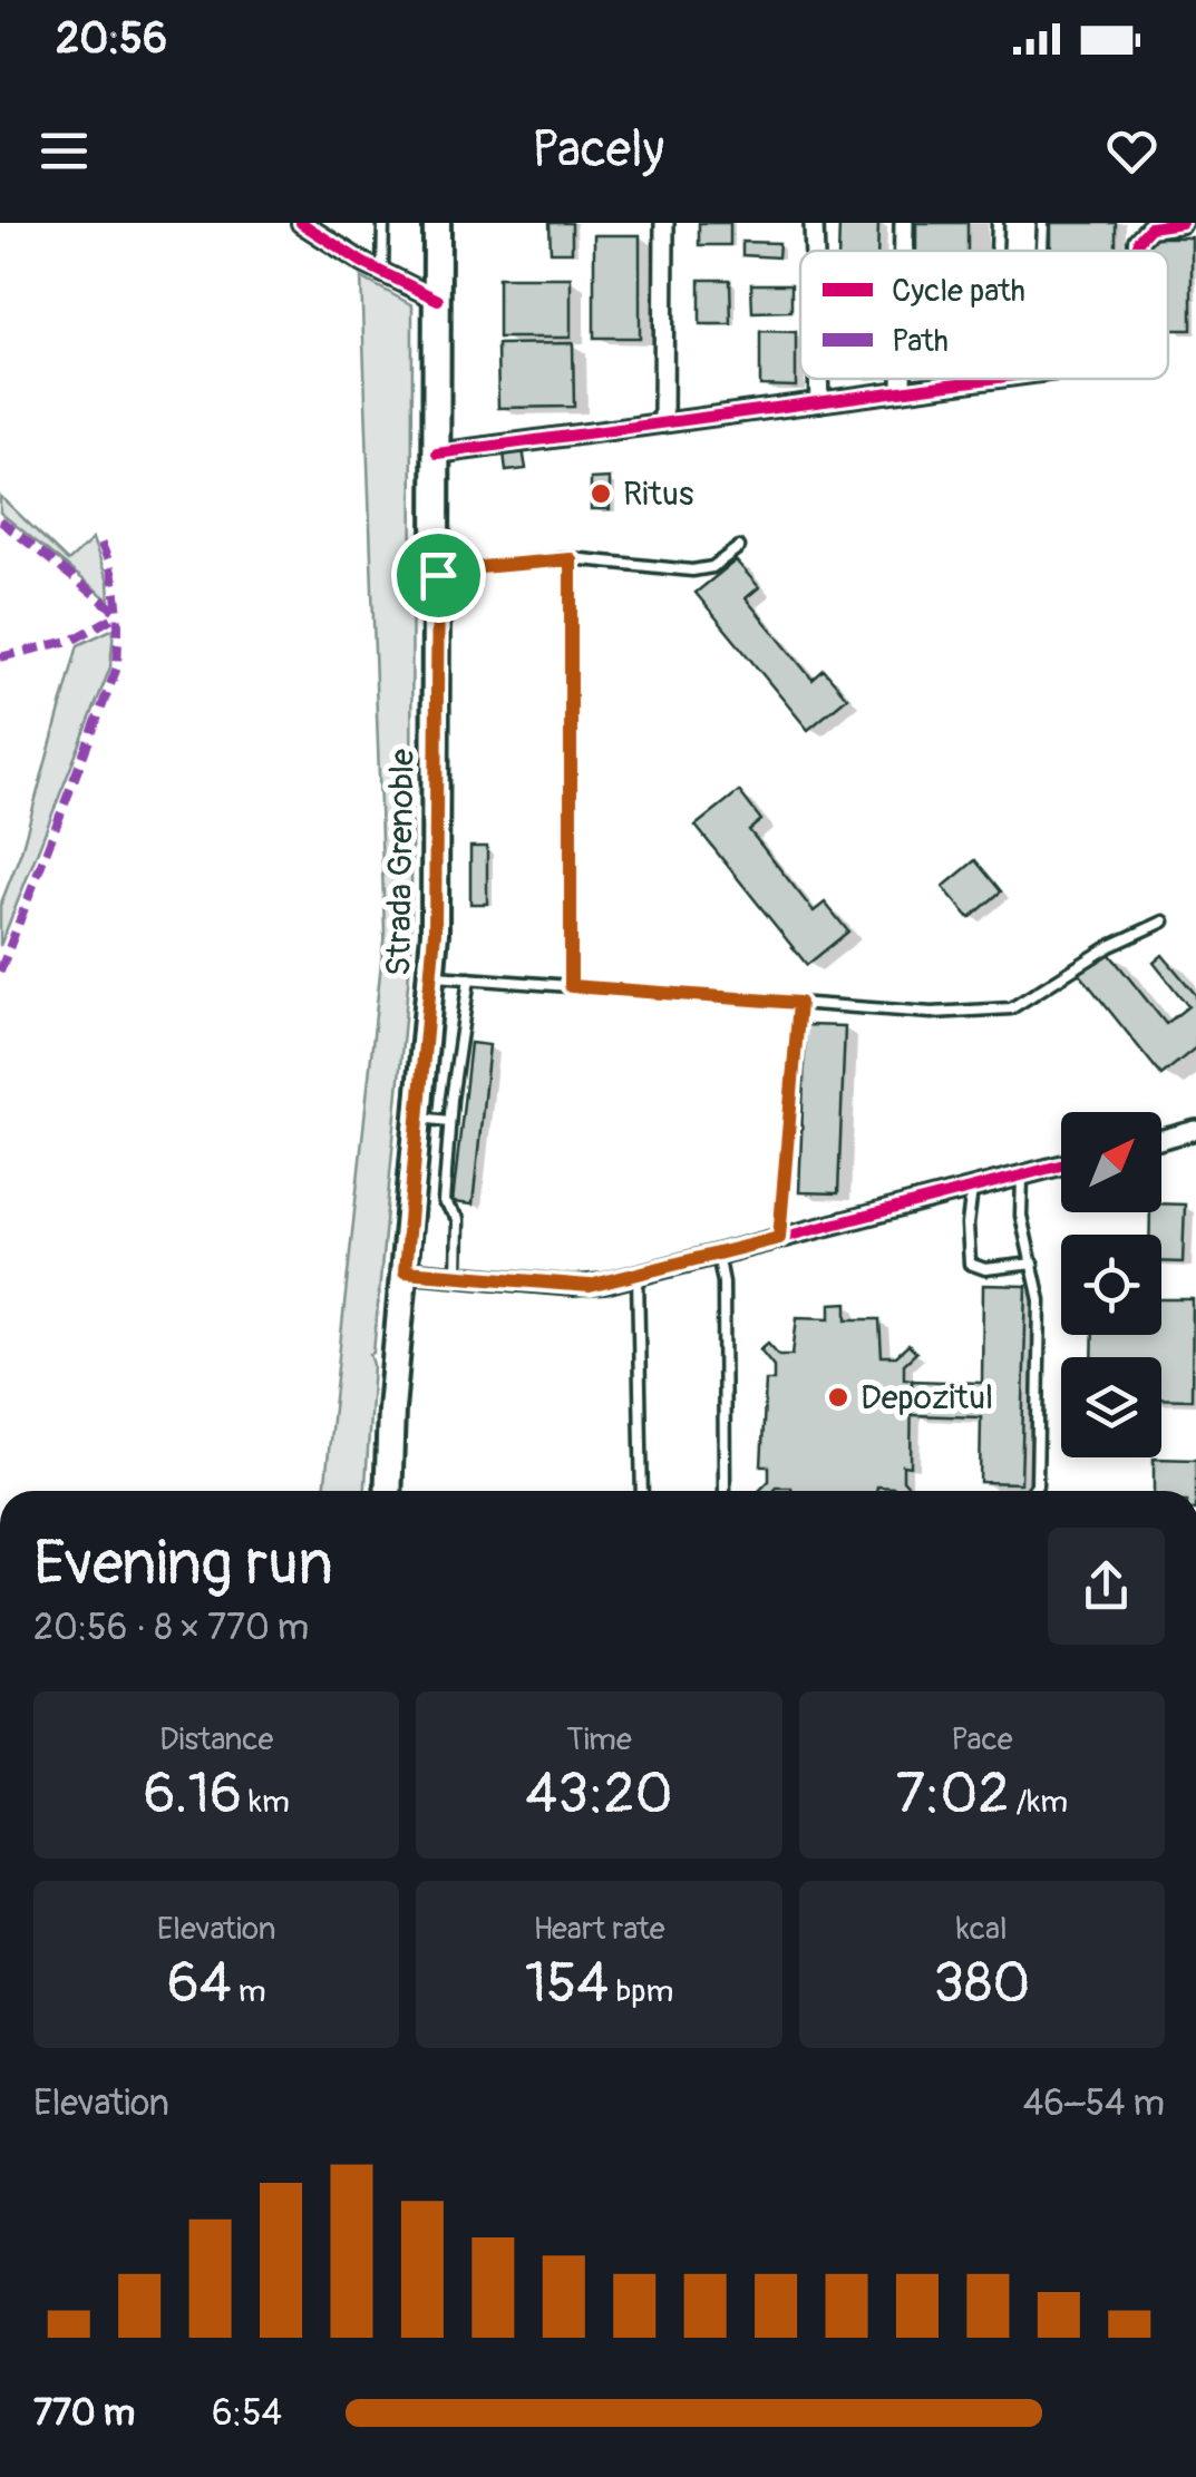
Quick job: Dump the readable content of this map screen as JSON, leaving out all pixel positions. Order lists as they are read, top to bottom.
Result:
{
  "streets": {
    "main road": ["Strada Grenoble"]
  },
  "places": ["Ritus", "Depozitul"],
  "legend": ["Cycle path", "Path"],
  "north": "top right",
  "page": {
    "status": "20:56",
    "header": "Pacely",
    "heading": ["Evening run", "20:56 · 8 × 770 m"],
    "stats": [
      ["Distance", "6.16 km"],
      ["Time", "43:20"],
      ["Pace", "7:02 /km"],
      ["Elevation", "64 m"],
      ["Heart rate", "154 bpm"],
      ["kcal", "380"]
    ],
    "chart": ["Elevation", "46–54 m"],
    "list": [
      {
        "name": "770 m",
        "note": "6:54"
      }
    ]
  }
}
